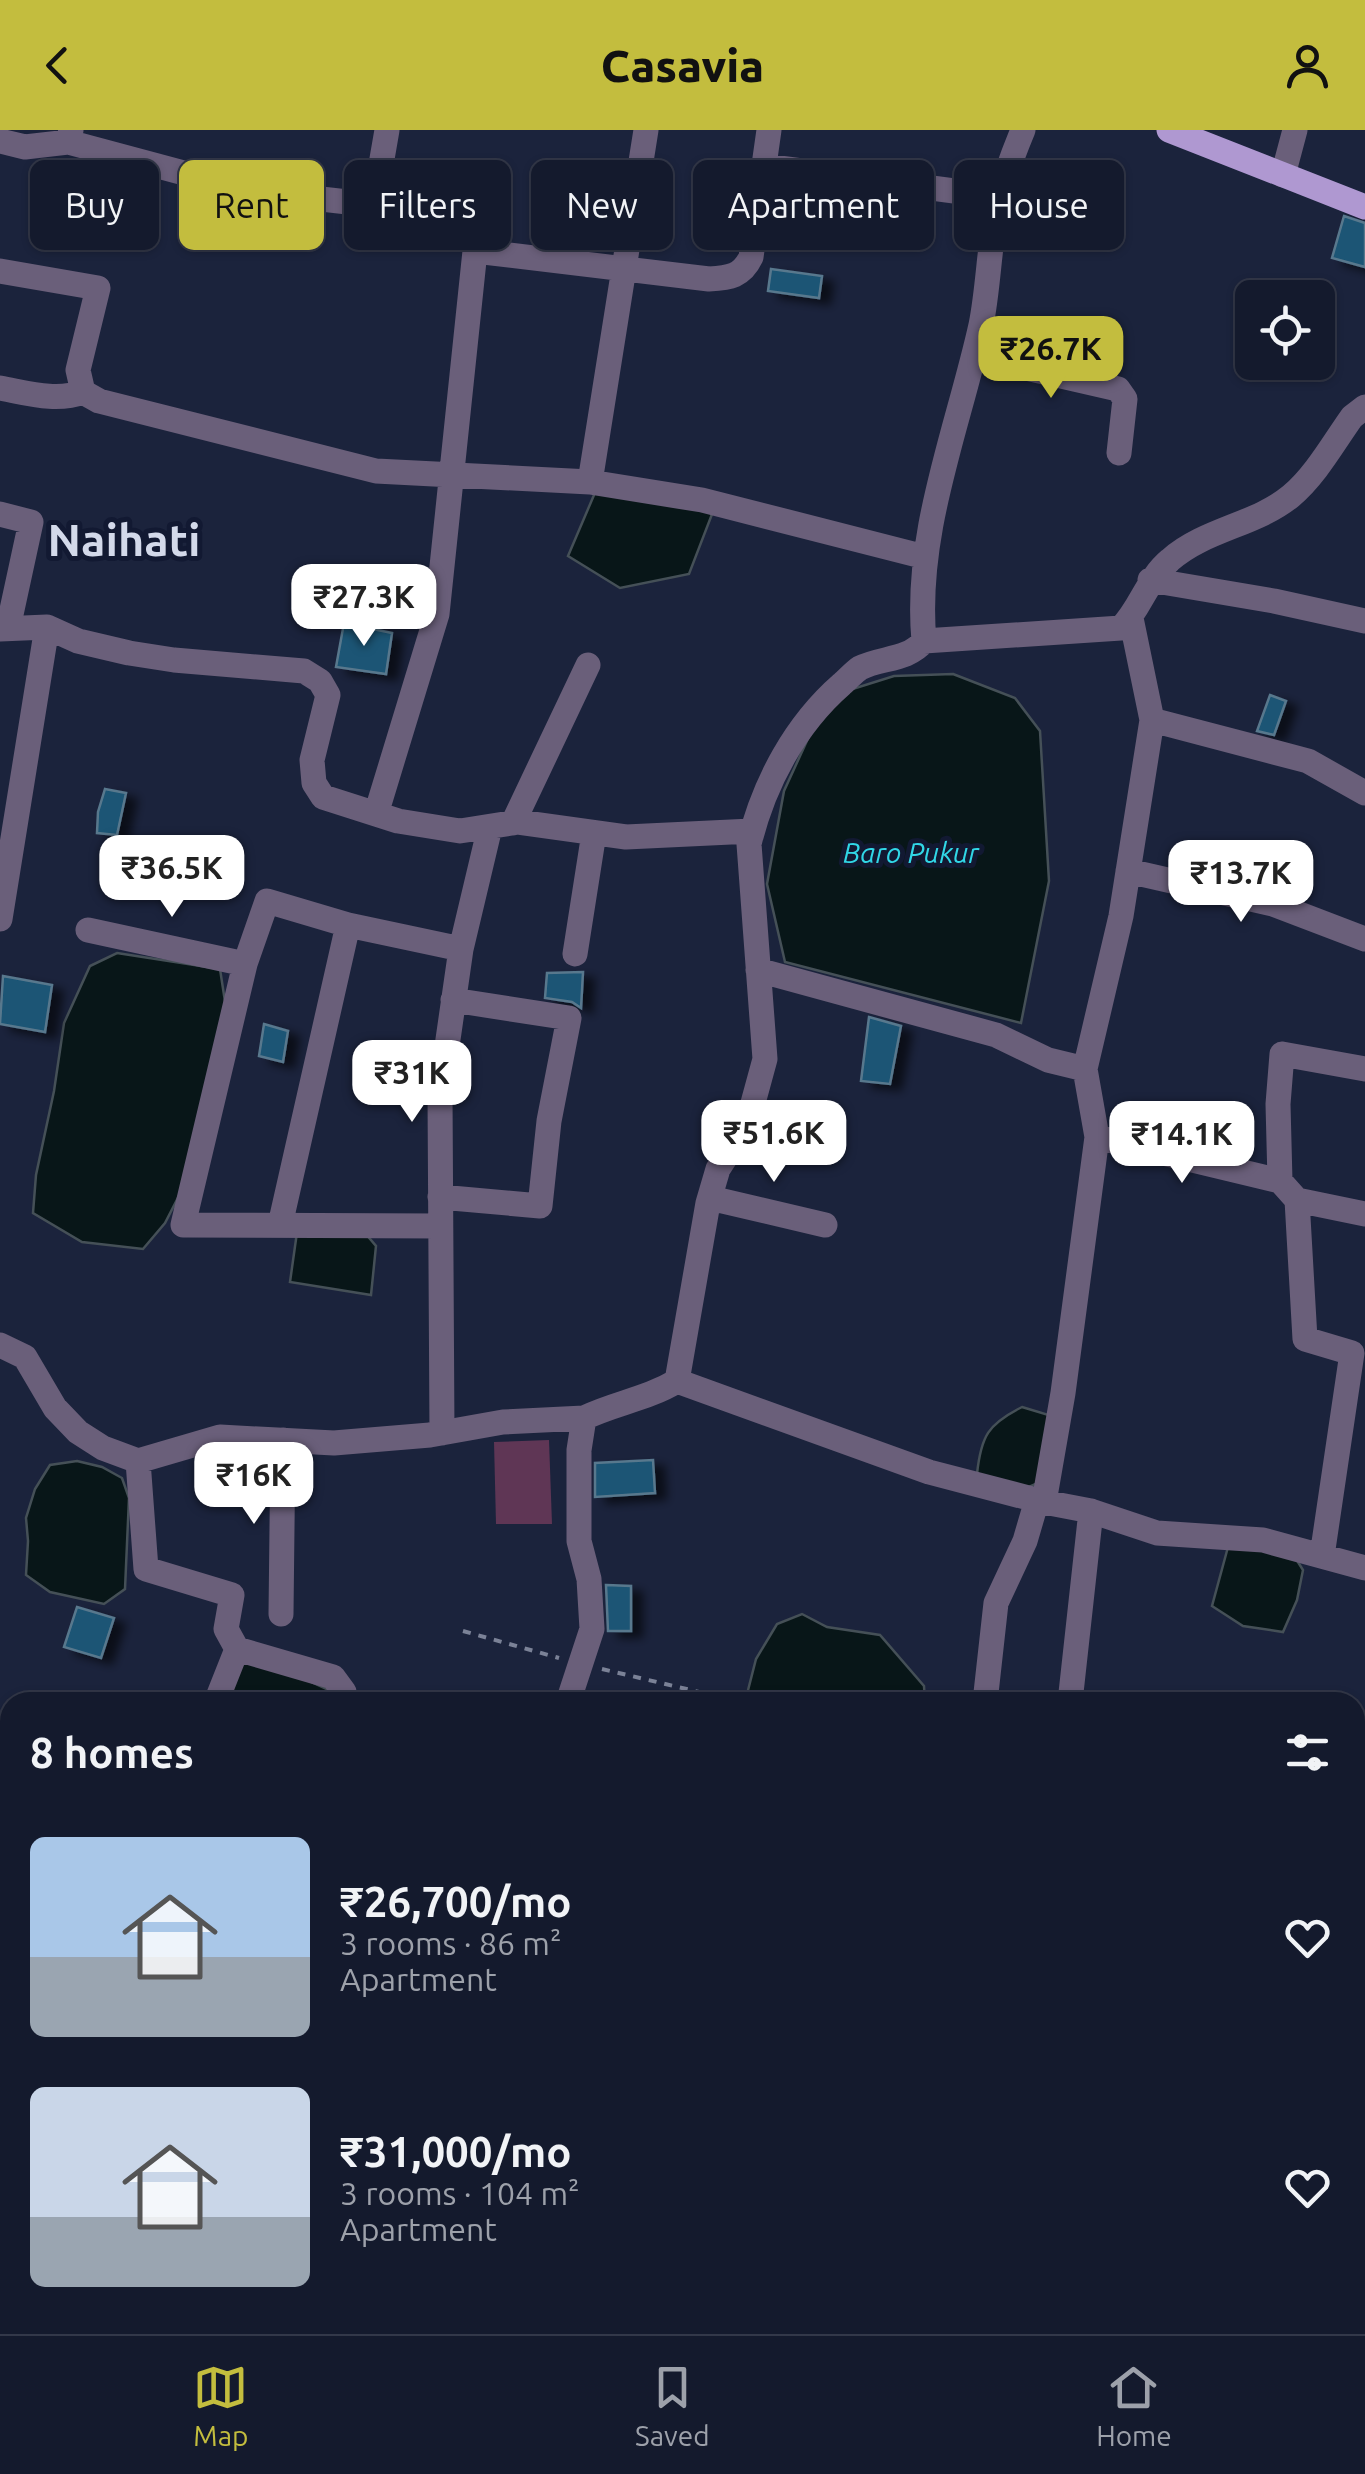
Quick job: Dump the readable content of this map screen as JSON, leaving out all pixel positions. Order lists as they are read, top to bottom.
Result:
{
  "districts": ["Naihati"],
  "water": ["Baro Pukur"],
  "page": {
    "header": "Casavia",
    "chip": [
      "Buy",
      "Rent",
      "Filters",
      "New",
      "Apartment",
      "House"
    ],
    "price": [
      "₹26.7K",
      "₹27.3K",
      "₹36.5K",
      "₹13.7K",
      "₹31K",
      "₹51.6K",
      "₹14.1K",
      "₹16K"
    ],
    "heading": "8 homes",
    "list": [
      {
        "name": "₹26,700/mo",
        "note": "3 rooms · 86 m² · Apartment"
      },
      {
        "name": "₹31,000/mo",
        "note": "3 rooms · 104 m² · Apartment"
      }
    ],
    "tabs": ["Map", "Saved", "Home"]
  }
}
